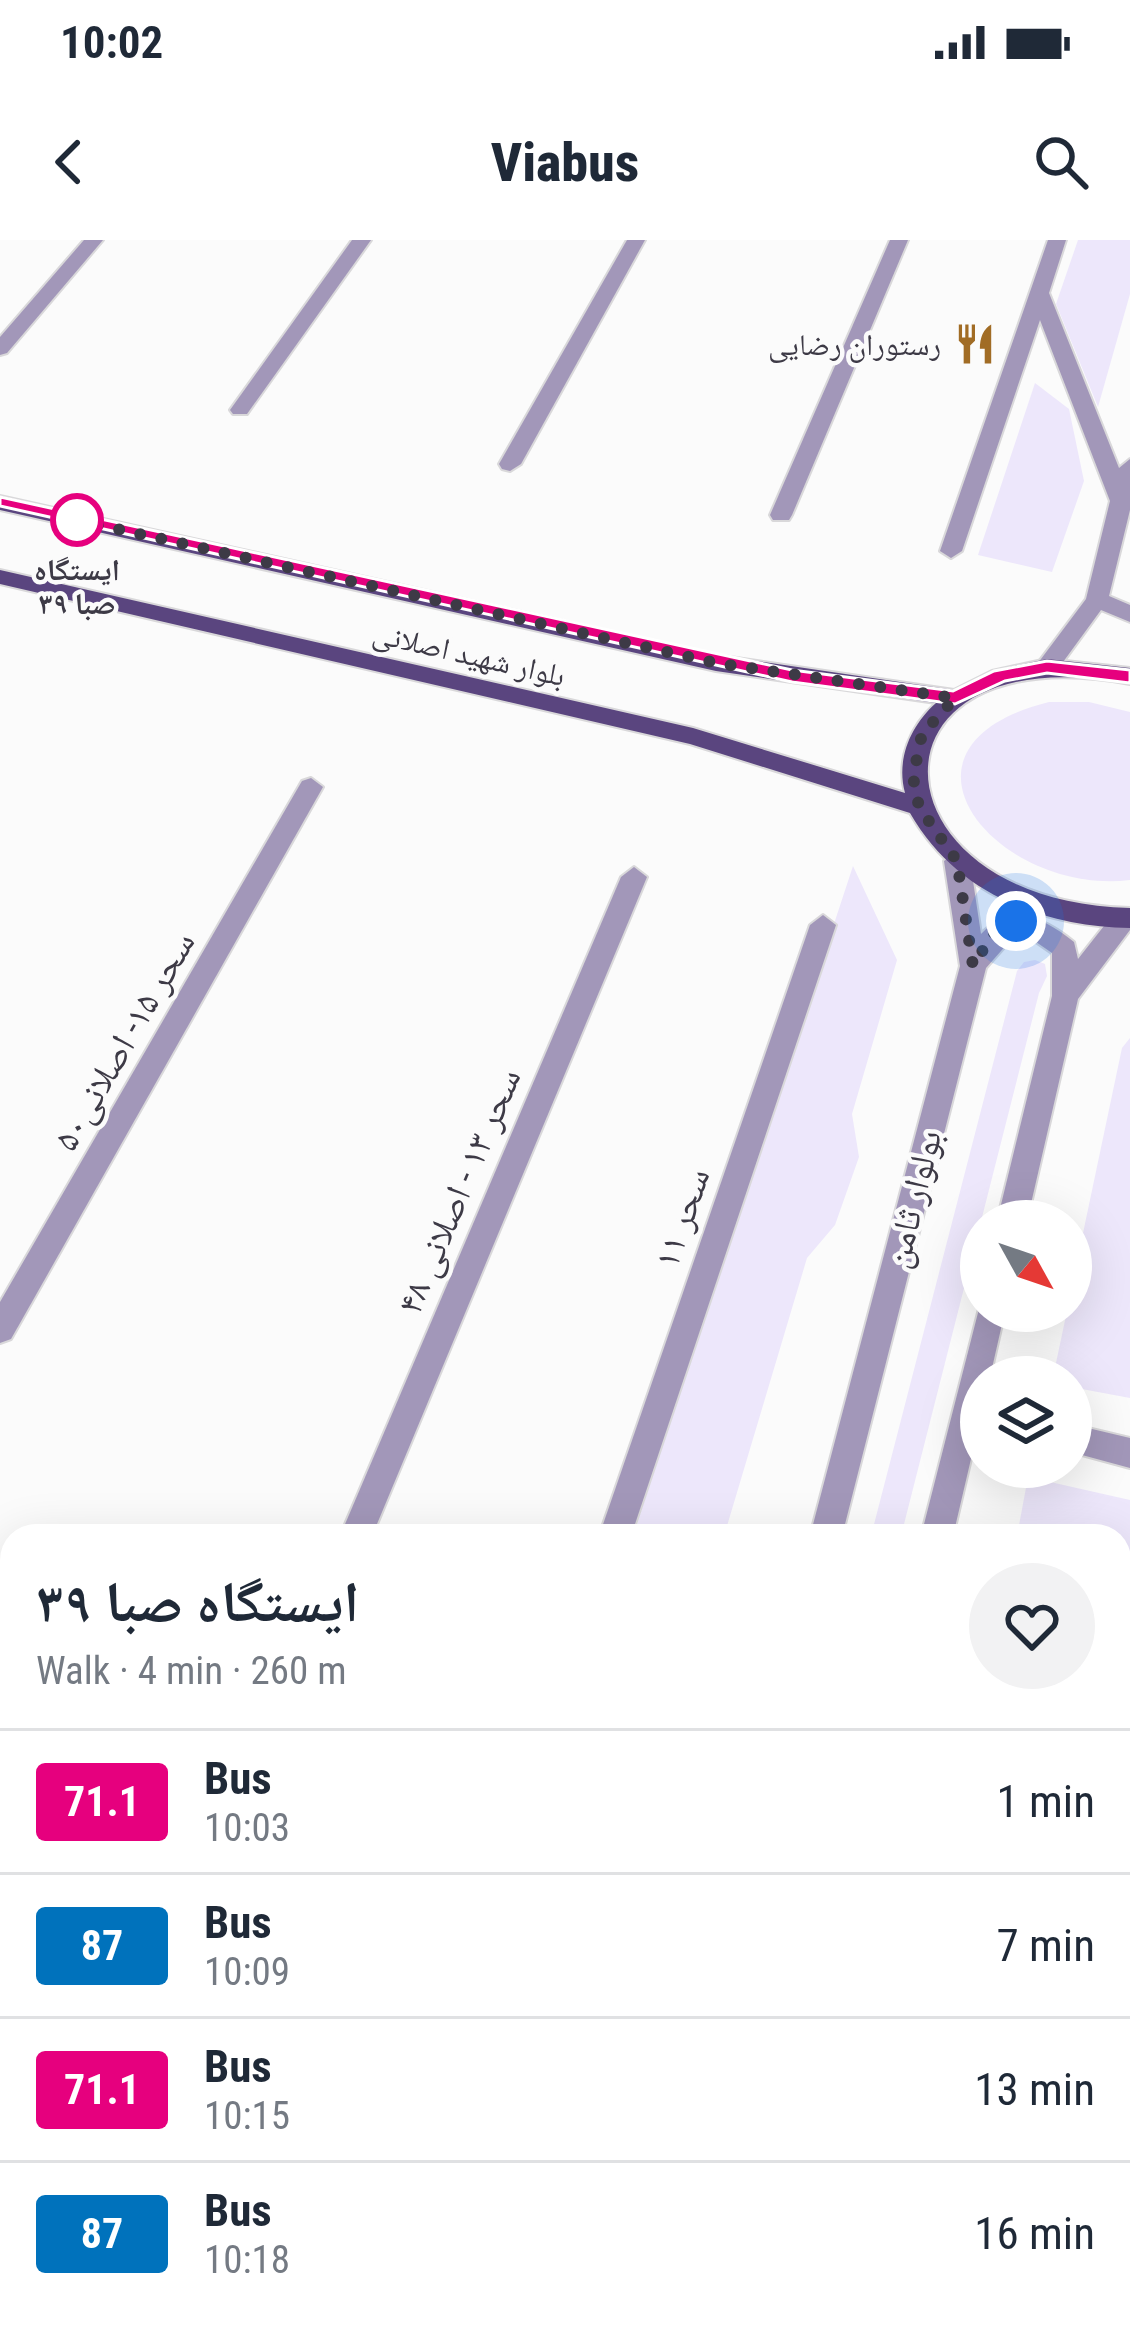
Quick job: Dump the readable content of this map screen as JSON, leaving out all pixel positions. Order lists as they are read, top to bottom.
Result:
{
  "streets": {
    "main road": ["بلوار شهید اصلانی"],
    "street": [
      "سحر ۱۵- اصلانی۵۰",
      "سحر ۱۳ - اصلانی ۴۸",
      "بولوار ثامن",
      "سحر ۱۱"
    ]
  },
  "places": {
    "restaurant": ["رستوران رضایی"],
    "other": ["ایستگاه صبا ۳۹"]
  },
  "lines": ["bus line 71.1"],
  "north": "bottom right",
  "page": {
    "status": "10:02",
    "header": "Viabus",
    "heading": ["ایستگاه صبا ۳۹", "Walk · 4 min · 260 m"],
    "list": [
      {
        "mark": "71.1",
        "name": "Bus",
        "note": "10:03",
        "value": "1 min"
      },
      {
        "mark": "87",
        "name": "Bus",
        "note": "10:09",
        "value": "7 min"
      },
      {
        "mark": "71.1",
        "name": "Bus",
        "note": "10:15",
        "value": "13 min"
      },
      {
        "mark": "87",
        "name": "Bus",
        "note": "10:18",
        "value": "16 min"
      }
    ]
  }
}
